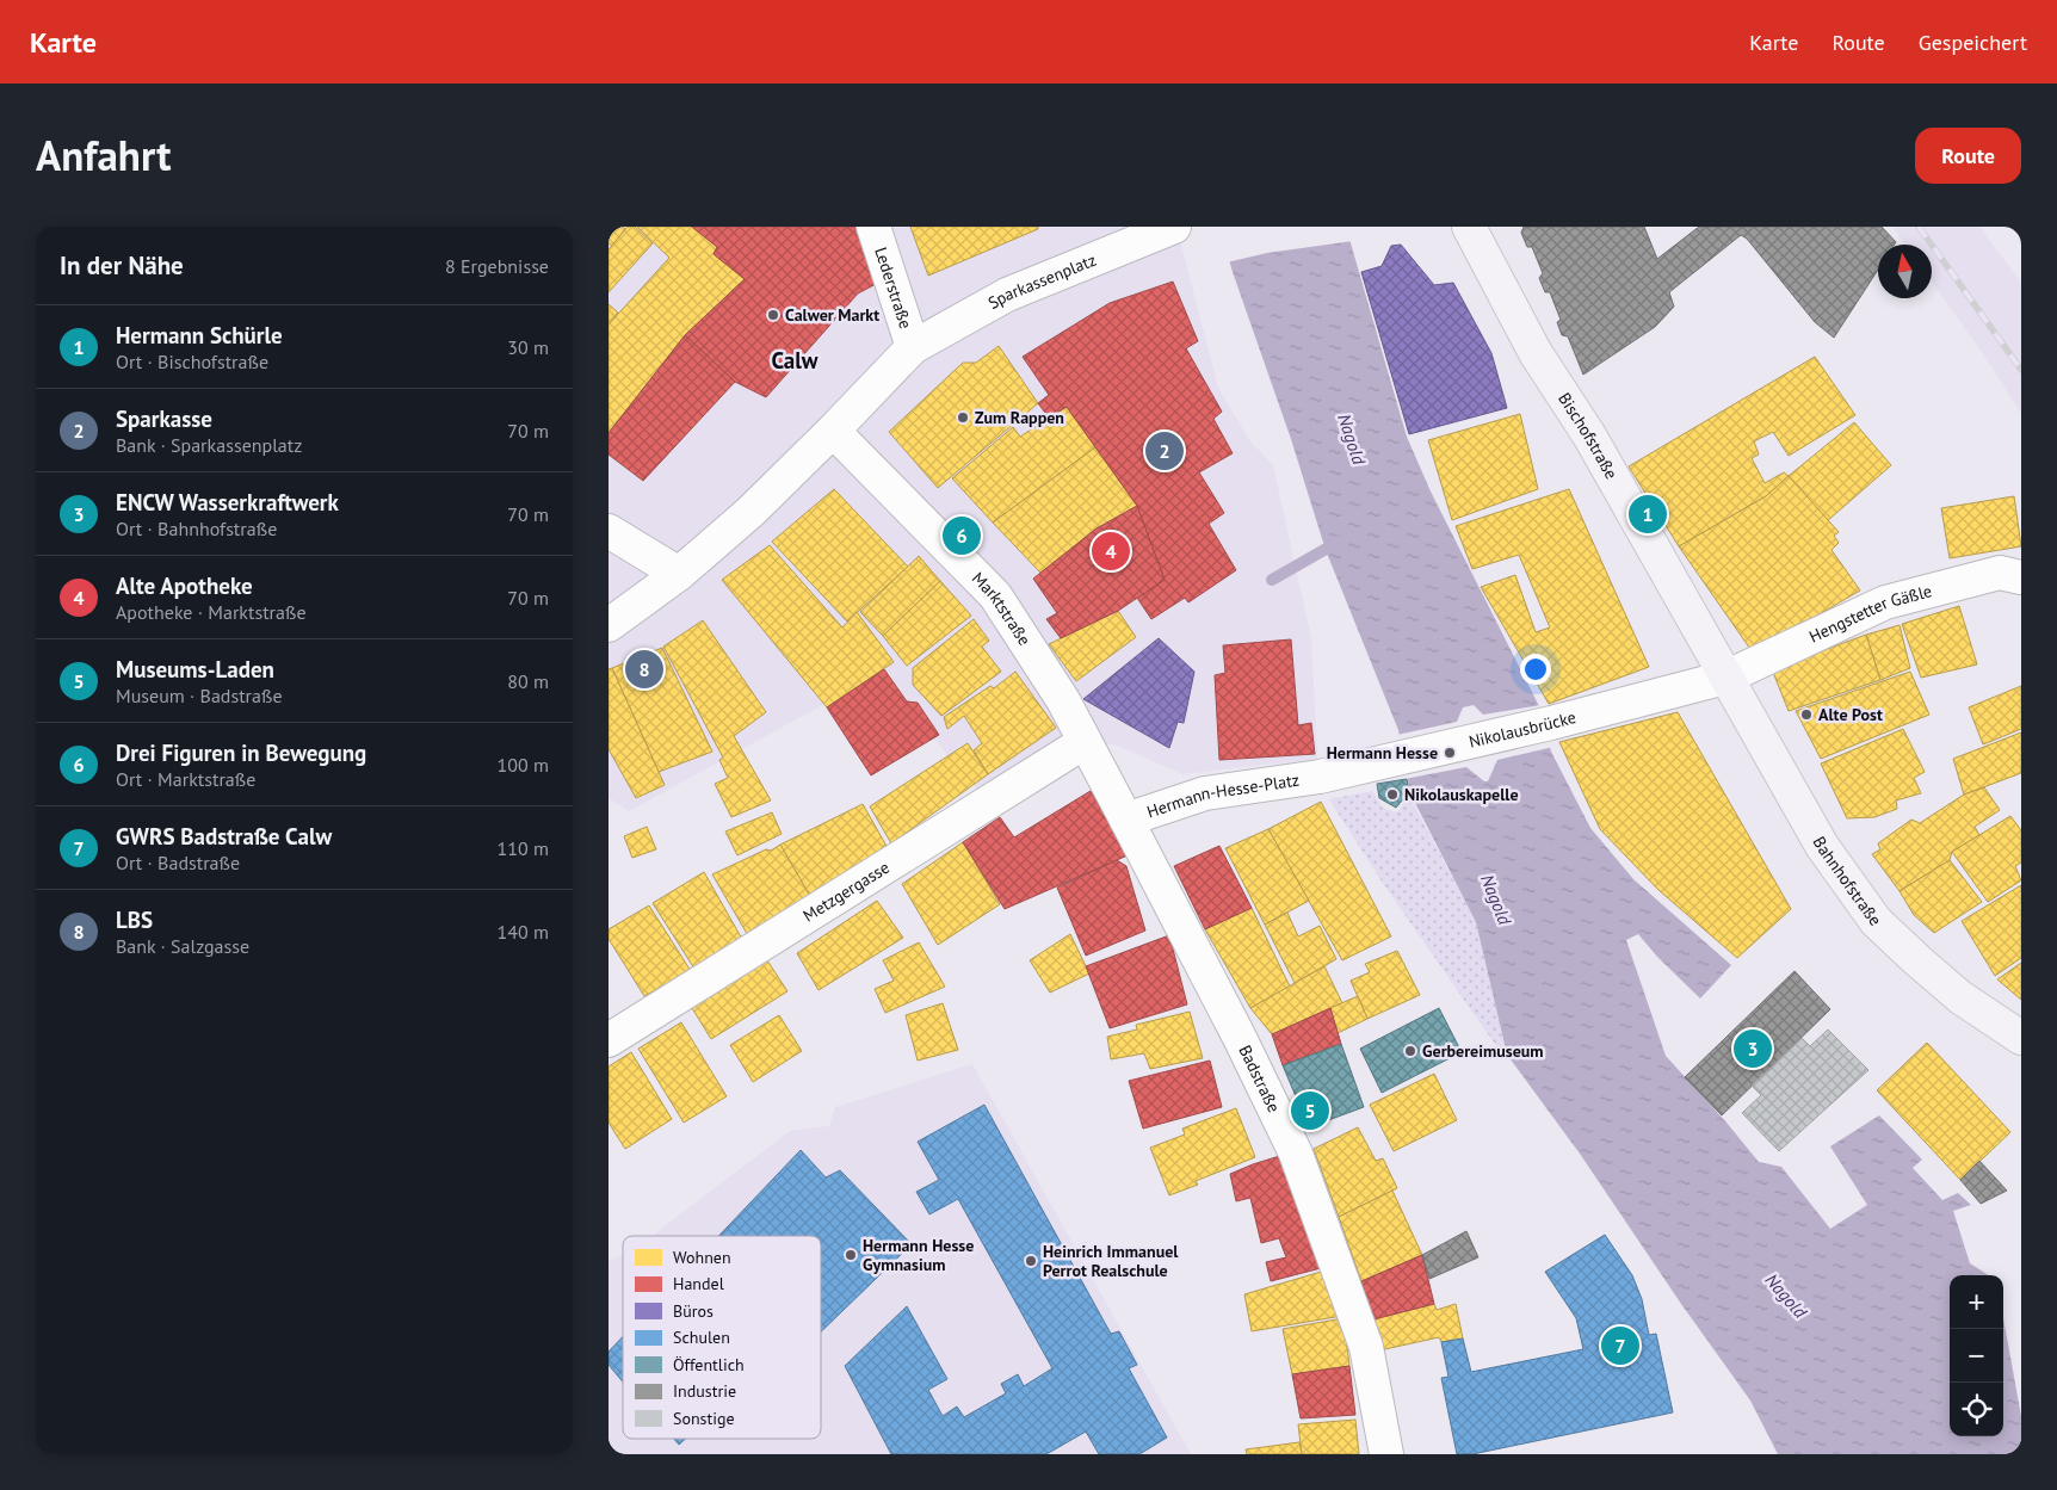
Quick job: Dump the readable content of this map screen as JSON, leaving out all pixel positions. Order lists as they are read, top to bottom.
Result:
{
  "streets": {
    "main road": ["Bischofstraße", "Bahnhofstraße"],
    "street": [
      "Sparkassenplatz",
      "Lederstraße",
      "Marktstraße",
      "Hengstetter Gäßle",
      "Nikolausbrücke",
      "Hermann-Hesse-Platz",
      "Metzgergasse",
      "Badstraße"
    ]
  },
  "crossings": [
    ["Sparkassenplatz", "Lederstraße"],
    ["Bischofstraße", "Hengstetter Gäßle"],
    ["Bischofstraße", "Nikolausbrücke"],
    ["Bischofstraße", "Bahnhofstraße"],
    ["Marktstraße", "Hermann-Hesse-Platz"],
    ["Marktstraße", "Metzgergasse"],
    ["Marktstraße", "Badstraße"],
    ["Hengstetter Gäßle", "Nikolausbrücke"],
    ["Hengstetter Gäßle", "Bahnhofstraße"],
    ["Nikolausbrücke", "Hermann-Hesse-Platz"],
    ["Nikolausbrücke", "Bahnhofstraße"],
    ["Hermann-Hesse-Platz", "Badstraße"]
  ],
  "districts": ["Calw"],
  "water": ["Nagold"],
  "places": [
    "Calwer Markt",
    "Zum Rappen",
    "Alte Post",
    "Hermann Hesse",
    "Nikolauskapelle",
    "Gerbereimuseum",
    "Hermann Hesse Gymnasium",
    "Heinrich Immanuel Perrot Realschule"
  ],
  "legend": [
    "Wohnen",
    "Handel",
    "Büros",
    "Schulen",
    "Öffentlich",
    "Industrie",
    "Sonstige"
  ],
  "north": "top",
  "page": {
    "header": "Karte",
    "nav": ["Karte", "Route", "Gespeichert"],
    "title": "Anfahrt",
    "buttons": "Route",
    "heading": ["In der Nähe", "8 Ergebnisse"],
    "list": [
      {
        "mark": "1",
        "name": "Hermann Schürle",
        "note": "Ort · Bischofstraße",
        "value": "30 m"
      },
      {
        "mark": "2",
        "name": "Sparkasse",
        "note": "Bank · Sparkassenplatz",
        "value": "70 m"
      },
      {
        "mark": "3",
        "name": "ENCW Wasserkraftwerk",
        "note": "Ort · Bahnhofstraße",
        "value": "70 m"
      },
      {
        "mark": "4",
        "name": "Alte Apotheke",
        "note": "Apotheke · Marktstraße",
        "value": "70 m"
      },
      {
        "mark": "5",
        "name": "Museums-Laden",
        "note": "Museum · Badstraße",
        "value": "80 m"
      },
      {
        "mark": "6",
        "name": "Drei Figuren in Bewegung",
        "note": "Ort · Marktstraße",
        "value": "100 m"
      },
      {
        "mark": "7",
        "name": "GWRS Badstraße Calw",
        "note": "Ort · Badstraße",
        "value": "110 m"
      },
      {
        "mark": "8",
        "name": "LBS",
        "note": "Bank · Salzgasse",
        "value": "140 m"
      }
    ],
    "pins": [
      "2",
      "1",
      "6",
      "4",
      "8",
      "3",
      "5",
      "7"
    ],
    "map_buttons": ["+", "−"]
  }
}
